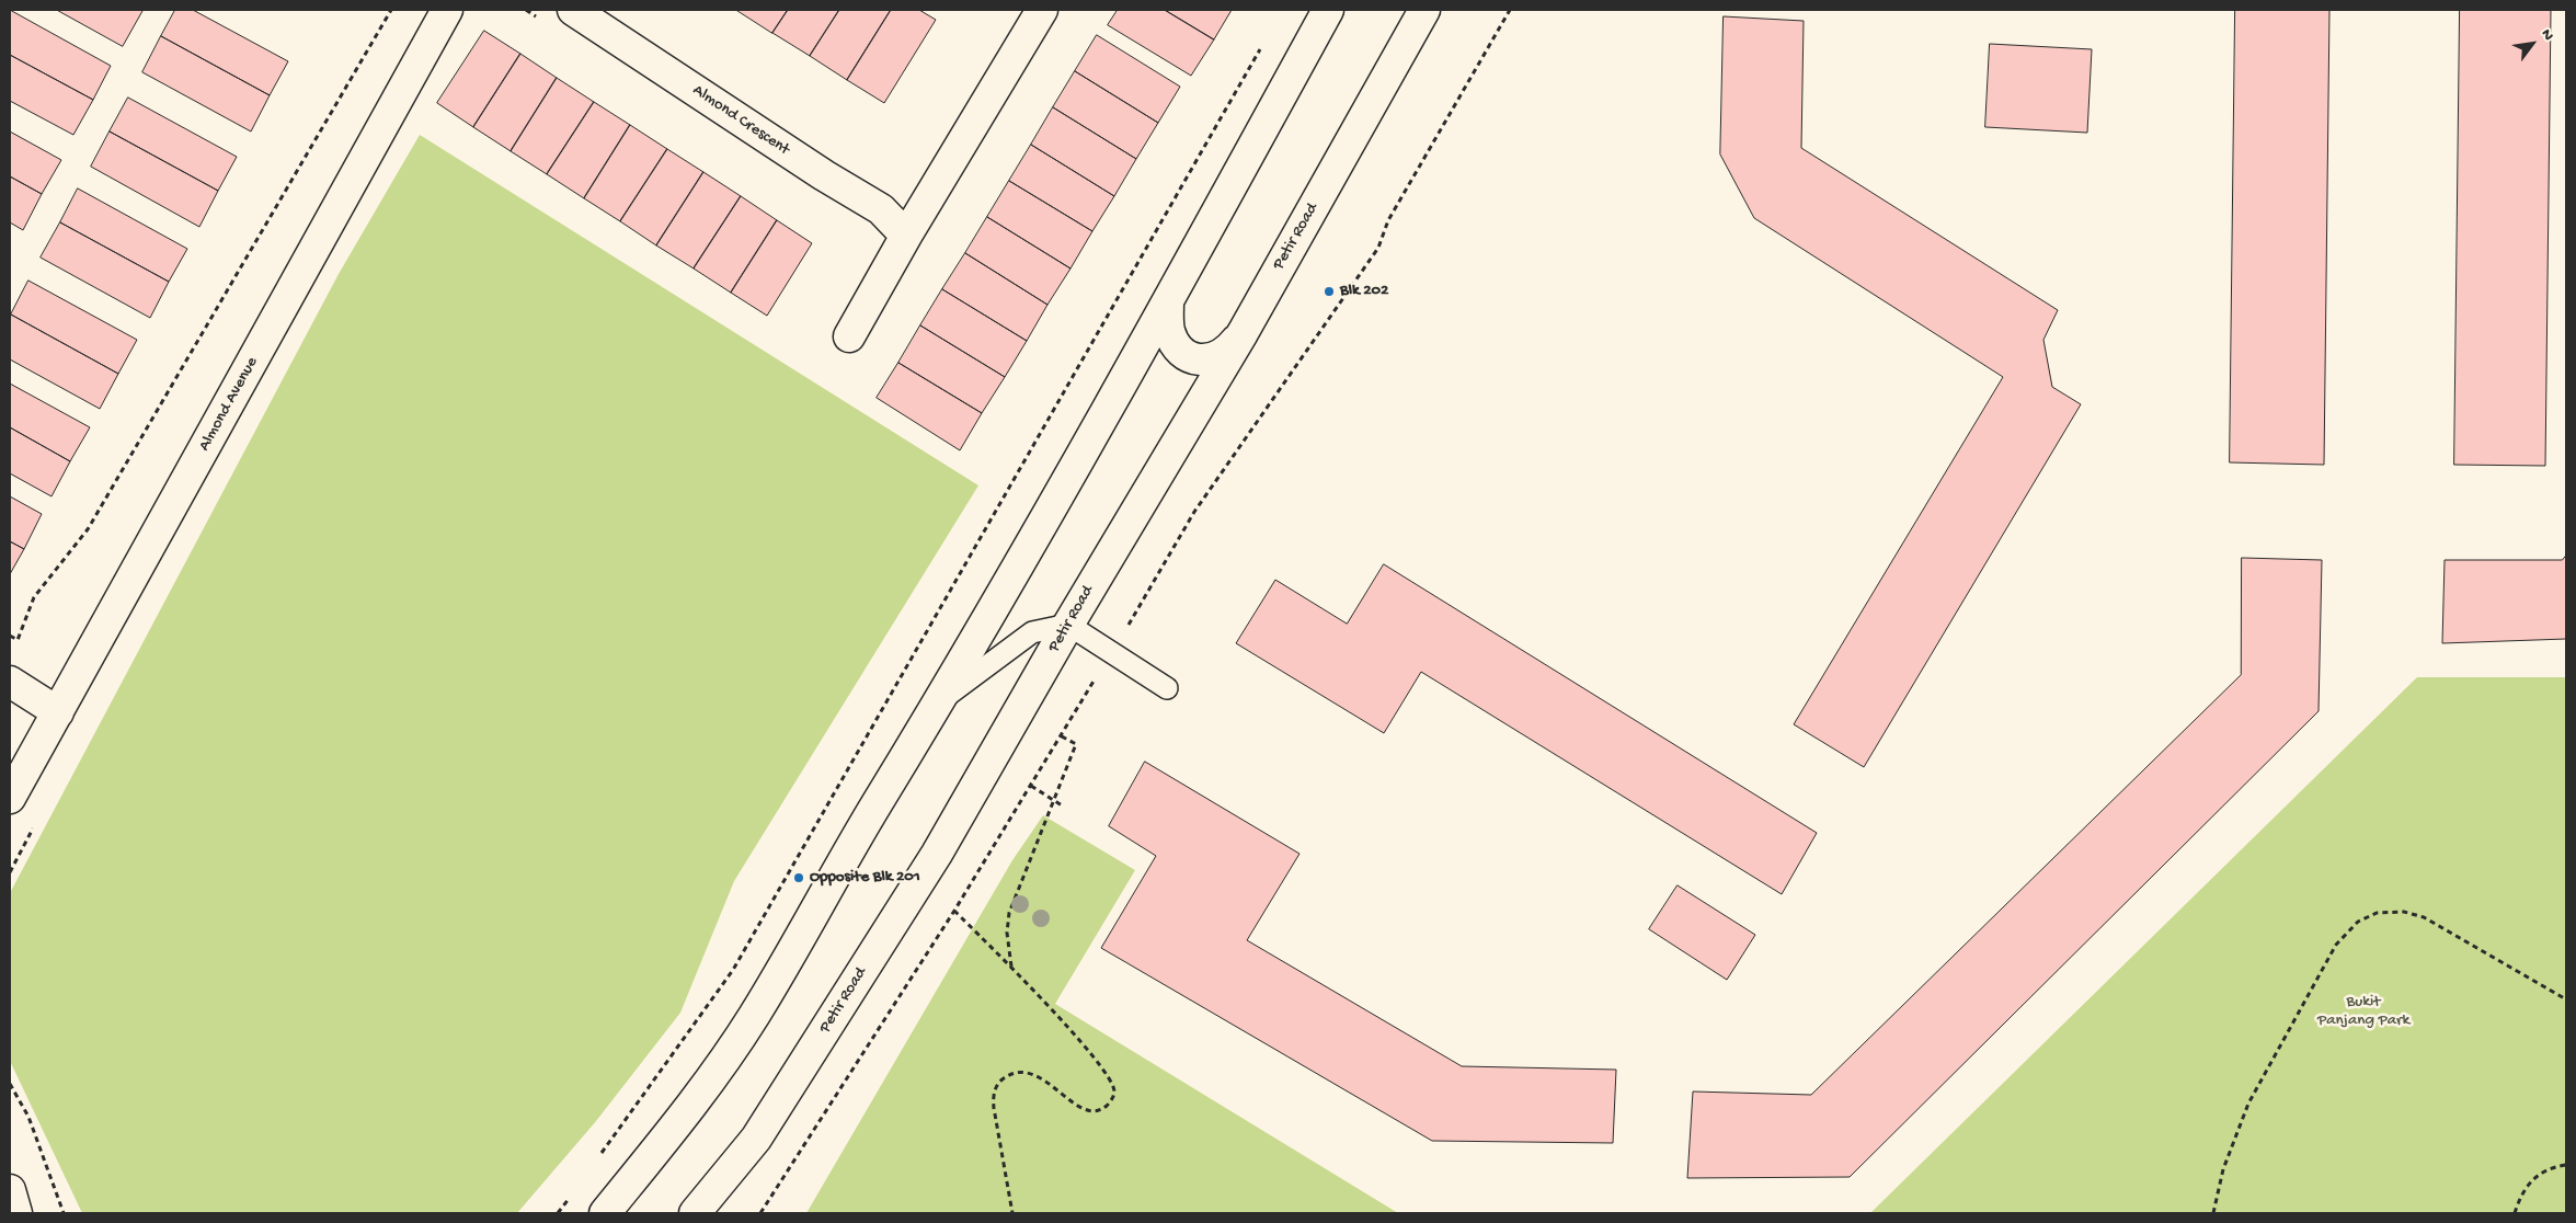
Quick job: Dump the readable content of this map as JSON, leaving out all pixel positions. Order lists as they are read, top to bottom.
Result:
{
  "streets": {
    "main road": ["Almond Crescent", "Petir Road", "Almond Avenue"]
  },
  "parks": ["Bukit Panjang Park"],
  "places": ["Blk 202", "Opposite Blk 201"],
  "north": "top right"
}
